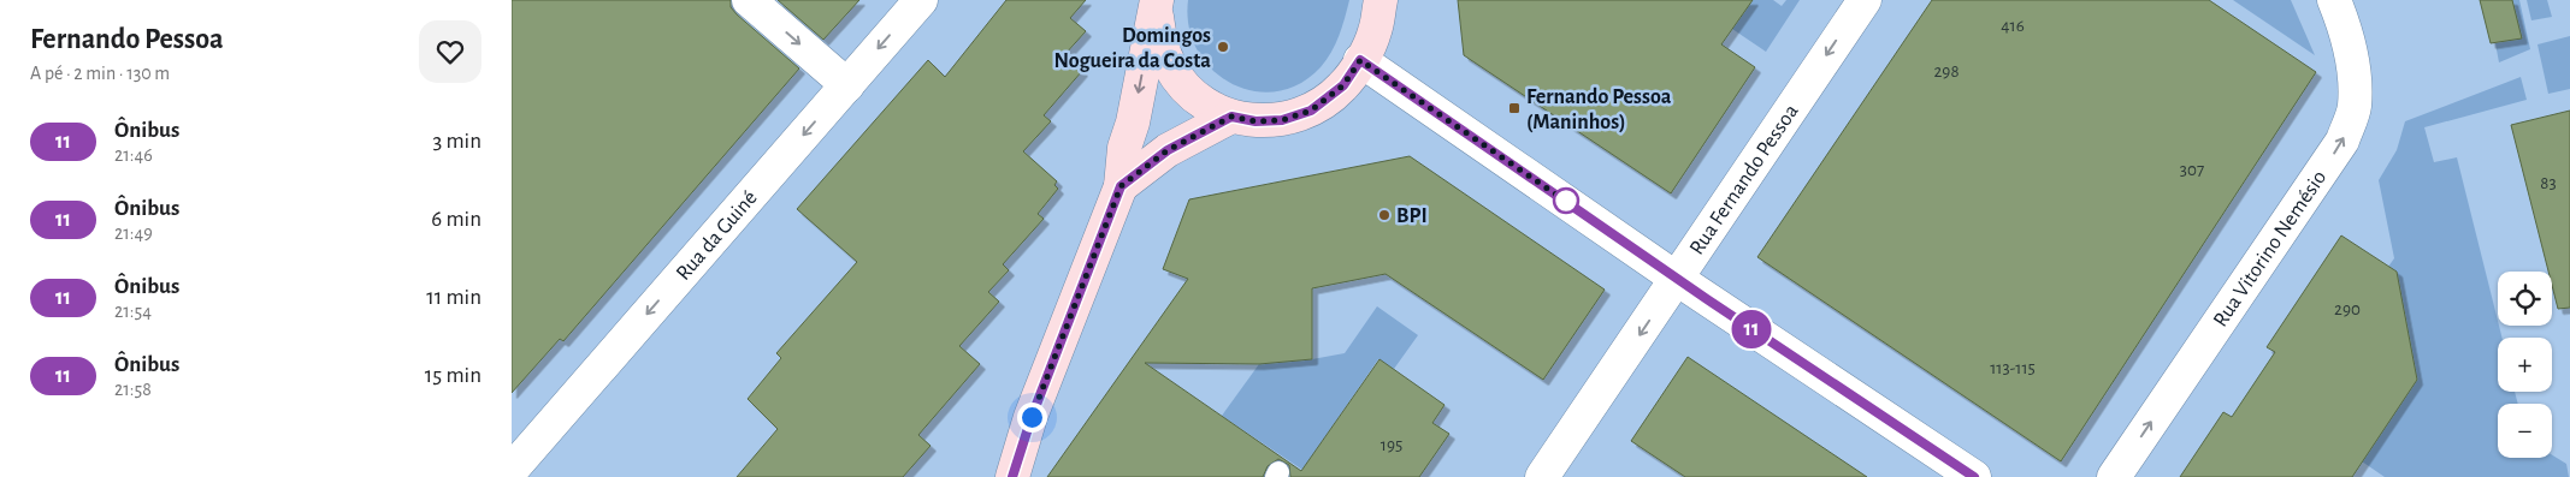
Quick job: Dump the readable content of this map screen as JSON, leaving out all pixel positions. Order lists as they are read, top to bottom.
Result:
{
  "streets": {
    "street": ["Rua Fernando Pessoa", "Rua da Guiné", "Rua Vitorino Nemésio"]
  },
  "one_way": ["Rua Fernando Pessoa", "Rua da Guiné", "Rua Vitorino Nemésio"],
  "places": {
    "other": ["Domingos Nogueira da Costa", "BPI"],
    "transit": ["Fernando Pessoa (Maninhos)"]
  },
  "lines": ["bus line 11"],
  "house_numbers": [
    "416",
    "298",
    "307",
    "83",
    "290",
    "113-115",
    "195"
  ],
  "page": {
    "heading": ["Fernando Pessoa", "A pé · 2 min · 130 m"],
    "on_map": "11",
    "list": [
      {
        "mark": "11",
        "name": "Ônibus",
        "note": "21:46",
        "value": "3 min"
      },
      {
        "mark": "11",
        "name": "Ônibus",
        "note": "21:49",
        "value": "6 min"
      },
      {
        "mark": "11",
        "name": "Ônibus",
        "note": "21:54",
        "value": "11 min"
      },
      {
        "mark": "11",
        "name": "Ônibus",
        "note": "21:58",
        "value": "15 min"
      }
    ],
    "map_buttons": ["+", "−"]
  }
}
